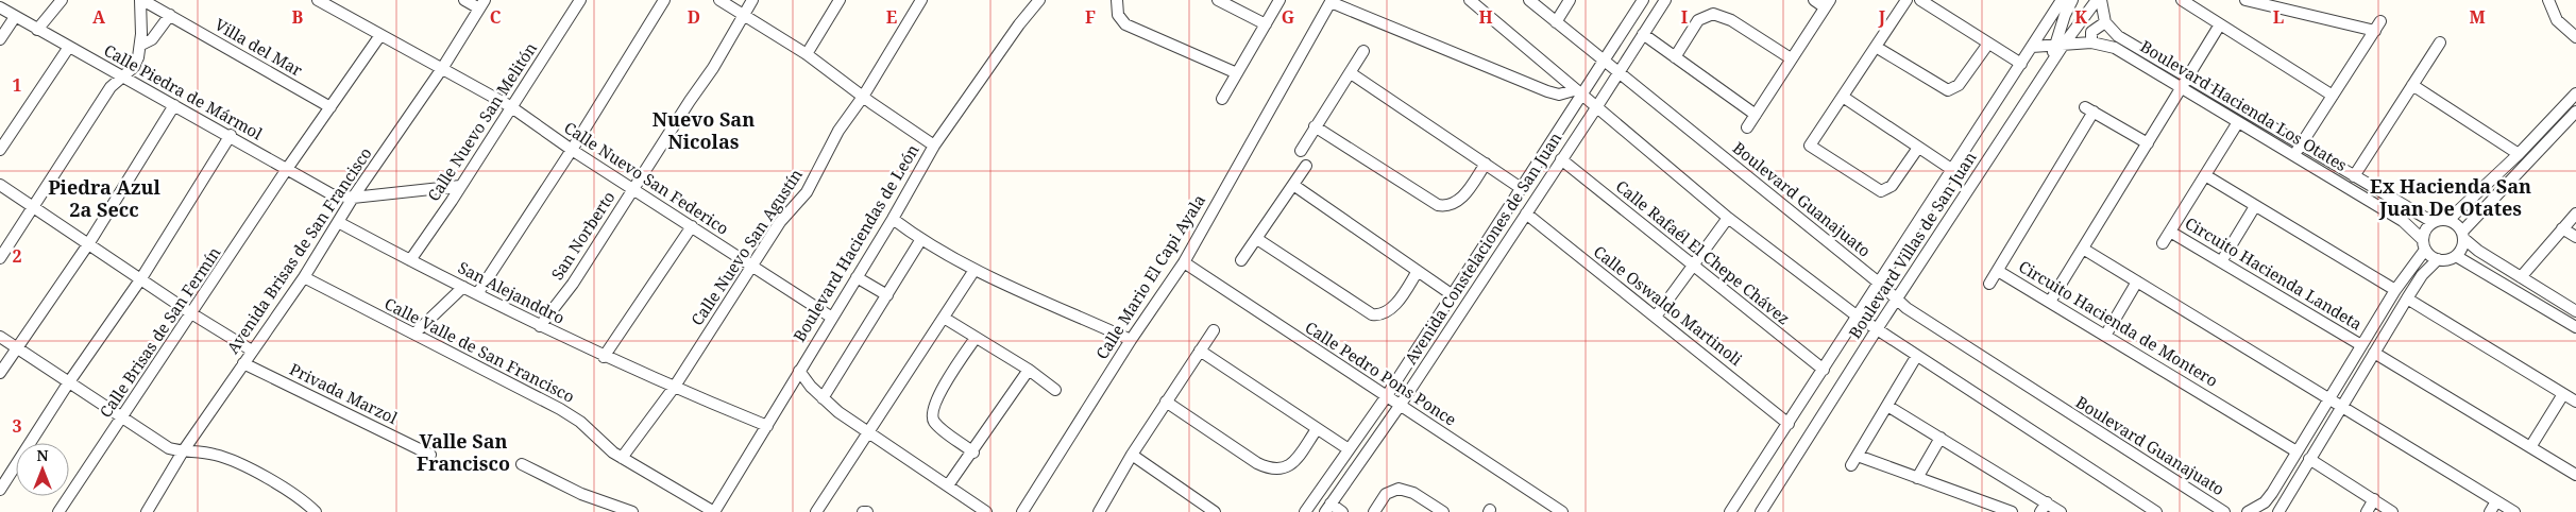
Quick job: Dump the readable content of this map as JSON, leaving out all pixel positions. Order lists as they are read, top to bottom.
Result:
{
  "streets": {
    "street": [
      "Villa del Mar",
      "Calle Piedra de Mármol",
      "Boulevard Hacienda Los Otates",
      "Calle Nuevo San Melitón",
      "Calle Nuevo San Federico",
      "Boulevard Guanajuato",
      "San Norberto",
      "Boulevard Haciendas de León",
      "Boulevard Villas de San Juan",
      "Calle Nuevo San Agustín",
      "Avenida Constelaciones de San Juan",
      "Avenida Brisas de San Francisco",
      "Calle Rafaél El Chepe Chávez",
      "Circuito Hacienda Landeta",
      "Calle Mario El Capi Ayala",
      "San Alejanddro",
      "Calle Oswaldo Martinoli",
      "Circuito Hacienda de Montero",
      "Calle Brisas de San Fermín",
      "Calle Valle de San Francisco",
      "Calle Pedro Pons Ponce",
      "Privada Marzol"
    ]
  },
  "crossings": [
    ["Calle Piedra de Mármol", "Calle Nuevo San Melitón"],
    ["Calle Piedra de Mármol", "Avenida Brisas de San Francisco"],
    ["Calle Piedra de Mármol", "Calle Brisas de San Fermín"],
    ["Boulevard Hacienda Los Otates", "Boulevard Villas de San Juan"],
    ["Boulevard Hacienda Los Otates", "Circuito Hacienda Landeta"],
    ["Calle Nuevo San Melitón", "Calle Nuevo San Federico"],
    ["Calle Nuevo San Melitón", "San Alejanddro"],
    ["Calle Nuevo San Federico", "San Norberto"],
    ["Calle Nuevo San Federico", "Boulevard Haciendas de León"],
    ["Calle Nuevo San Federico", "Calle Nuevo San Agustín"],
    ["Calle Nuevo San Federico", "Avenida Brisas de San Francisco"],
    ["Boulevard Guanajuato", "Boulevard Villas de San Juan"],
    ["Boulevard Guanajuato", "Avenida Constelaciones de San Juan"],
    ["San Norberto", "San Alejanddro"],
    ["Boulevard Haciendas de León", "San Alejanddro"],
    ["Boulevard Haciendas de León", "Calle Valle de San Francisco"],
    ["Boulevard Villas de San Juan", "Calle Rafaél El Chepe Chávez"],
    ["Boulevard Villas de San Juan", "Calle Oswaldo Martinoli"],
    ["Calle Nuevo San Agustín", "San Alejanddro"],
    ["Avenida Constelaciones de San Juan", "Calle Rafaél El Chepe Chávez"],
    ["Avenida Constelaciones de San Juan", "Calle Oswaldo Martinoli"],
    ["Avenida Constelaciones de San Juan", "Calle Pedro Pons Ponce"],
    ["Avenida Brisas de San Francisco", "San Alejanddro"],
    ["Avenida Brisas de San Francisco", "Calle Valle de San Francisco"],
    ["Avenida Brisas de San Francisco", "Privada Marzol"],
    ["Calle Mario El Capi Ayala", "Calle Pedro Pons Ponce"]
  ],
  "districts": [
    "Nuevo San Nicolas",
    "Ex Hacienda San Juan De Otates",
    "Piedra Azul 2a Secc",
    "Valle San Francisco"
  ],
  "north": "top",
  "grid": {
    "columns": [
      "A",
      "B",
      "C",
      "D",
      "E",
      "F",
      "G",
      "H",
      "I",
      "J",
      "K",
      "L",
      "M"
    ],
    "rows": ["1", "2", "3"]
  }
}
